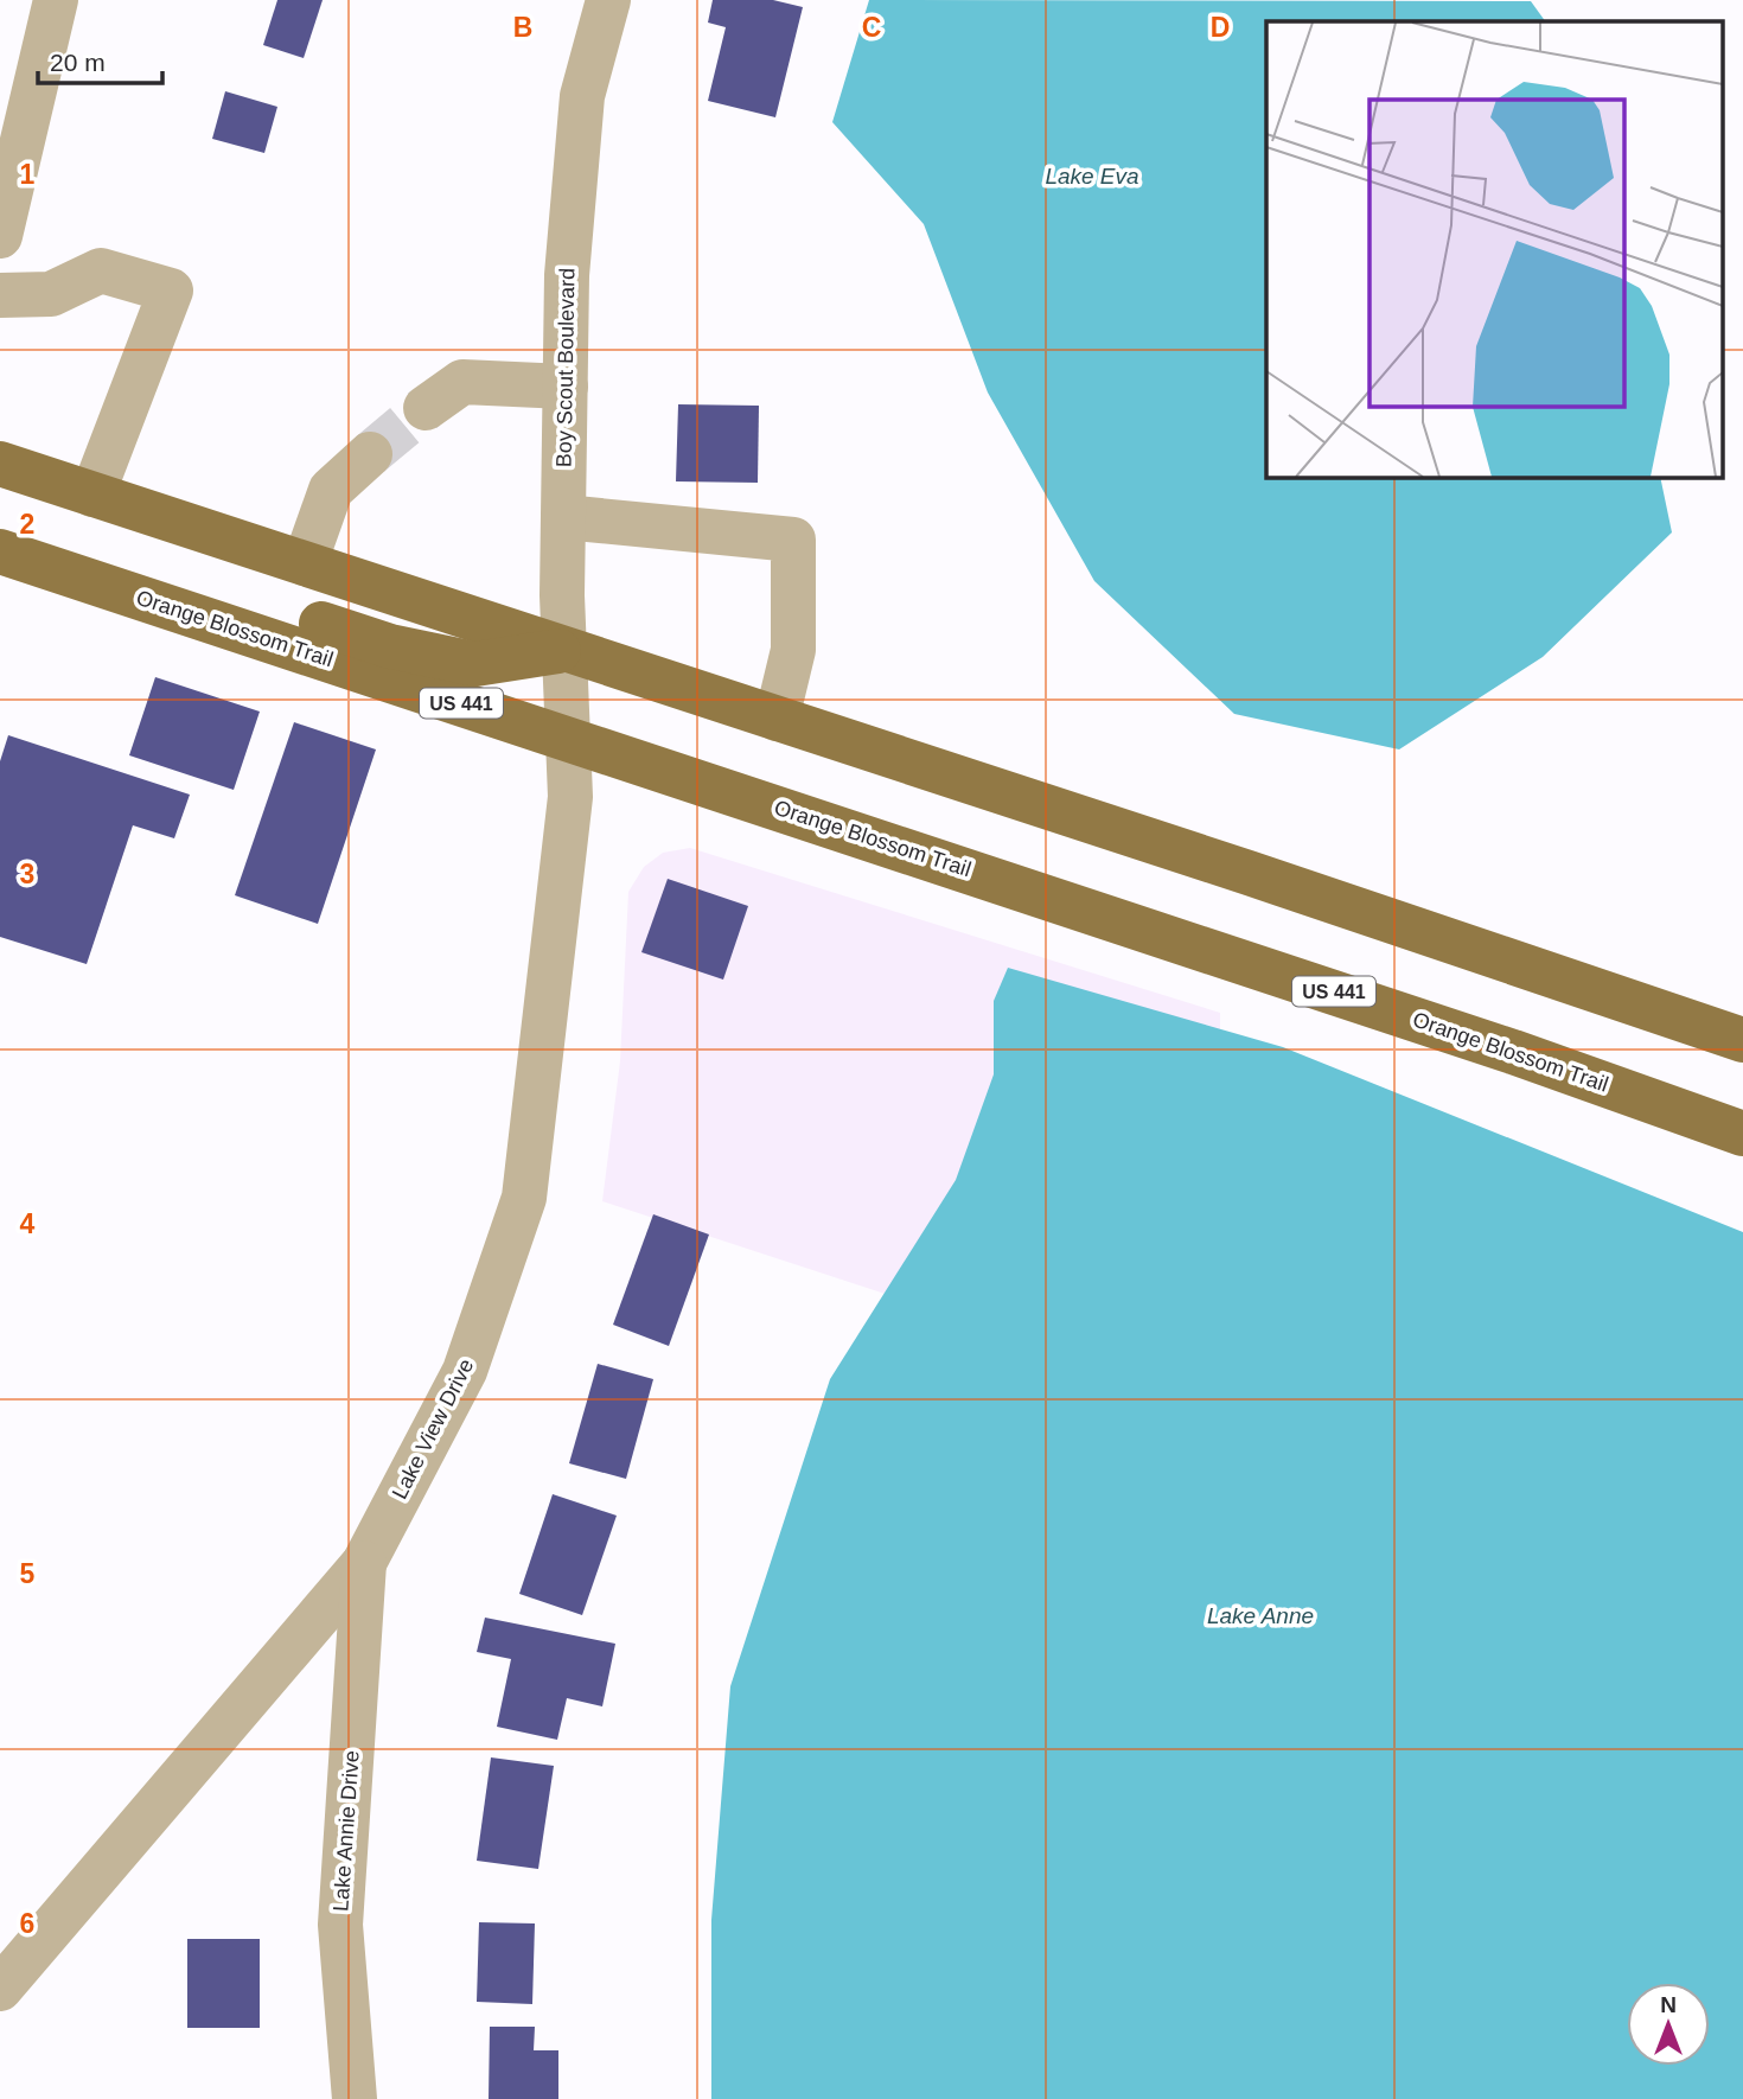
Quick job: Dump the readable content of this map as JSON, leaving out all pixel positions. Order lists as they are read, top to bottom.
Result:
{
  "streets": {
    "main road": ["Orange Blossom Trail", "US 441"],
    "street": ["Boy Scout Boulevard", "Lake View Drive", "Lake Annie Drive"]
  },
  "crossings": [
    ["Boy Scout Boulevard", "Orange Blossom Trail"],
    ["Boy Scout Boulevard", "Lake View Drive"],
    ["Orange Blossom Trail", "Lake View Drive"],
    ["Lake View Drive", "Lake Annie Drive"]
  ],
  "water": ["Lake Eva", "Lake Anne"],
  "scale_bar": "20 m",
  "north": "top",
  "grid": {
    "columns": ["B", "C", "D"],
    "rows": [
      "1",
      "2",
      "3",
      "4",
      "5",
      "6"
    ]
  }
}
